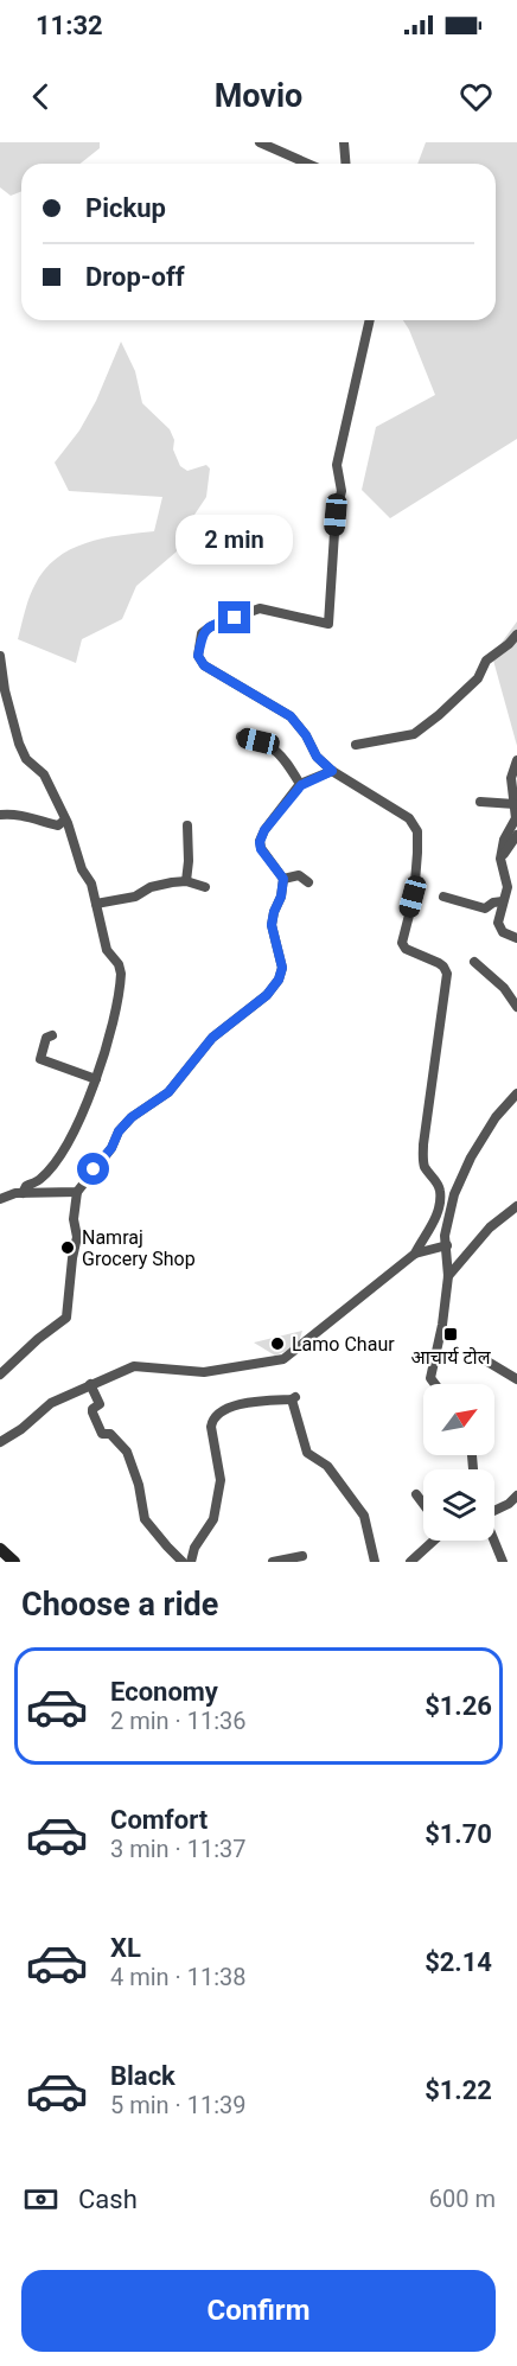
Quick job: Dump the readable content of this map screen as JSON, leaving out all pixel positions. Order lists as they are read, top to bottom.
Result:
{
  "places": {
    "other": ["Namraj Grocery Shop", "Lamo Chaur"],
    "transit": ["आचार्य टोल"]
  },
  "north": "top right",
  "page": {
    "status": "11:32",
    "header": "Movio",
    "banner": ["Pickup", "Drop-off"],
    "bubble": "2 min",
    "heading": "Choose a ride",
    "list": [
      {
        "name": "Economy",
        "note": "2 min · 11:36",
        "value": "$1.26"
      },
      {
        "name": "Comfort",
        "note": "3 min · 11:37",
        "value": "$1.70"
      },
      {
        "name": "XL",
        "note": "4 min · 11:38",
        "value": "$2.14"
      },
      {
        "name": "Black",
        "note": "5 min · 11:39",
        "value": "$1.22"
      }
    ],
    "pay": ["Cash", "600 m"],
    "buttons": "Confirm"
  }
}
